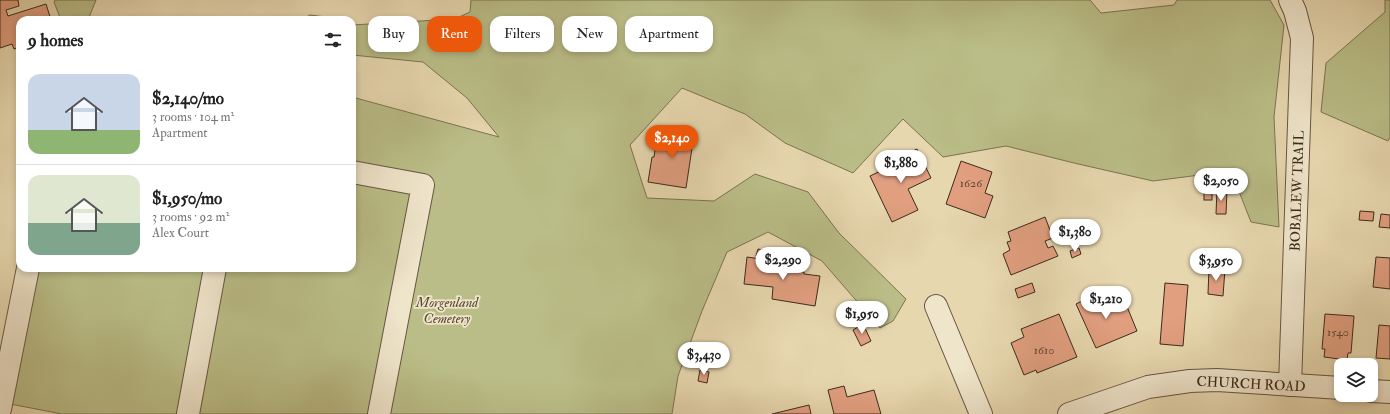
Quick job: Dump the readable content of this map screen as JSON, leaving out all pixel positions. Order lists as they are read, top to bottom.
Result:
{
  "streets": {
    "street": ["BOBALEW TRAIL", "CHURCH ROAD"]
  },
  "crossings": [
    ["BOBALEW TRAIL", "CHURCH ROAD"]
  ],
  "parks": ["Morgenland Cemetery"],
  "house_numbers": ["1626", "1540", "1610"],
  "page": {
    "chip": [
      "Buy",
      "Rent",
      "Filters",
      "New",
      "Apartment"
    ],
    "heading": "9 homes",
    "list": [
      {
        "name": "$2,140/mo",
        "note": "3 rooms · 104 m² · Apartment"
      },
      {
        "name": "$1,950/mo",
        "note": "3 rooms · 92 m² · Alex Court"
      }
    ],
    "price": [
      "$2,140",
      "$1,880",
      "$2,050",
      "$1,380",
      "$2,290",
      "$3,950",
      "$1,210",
      "$1,950",
      "$3,430"
    ]
  }
}
